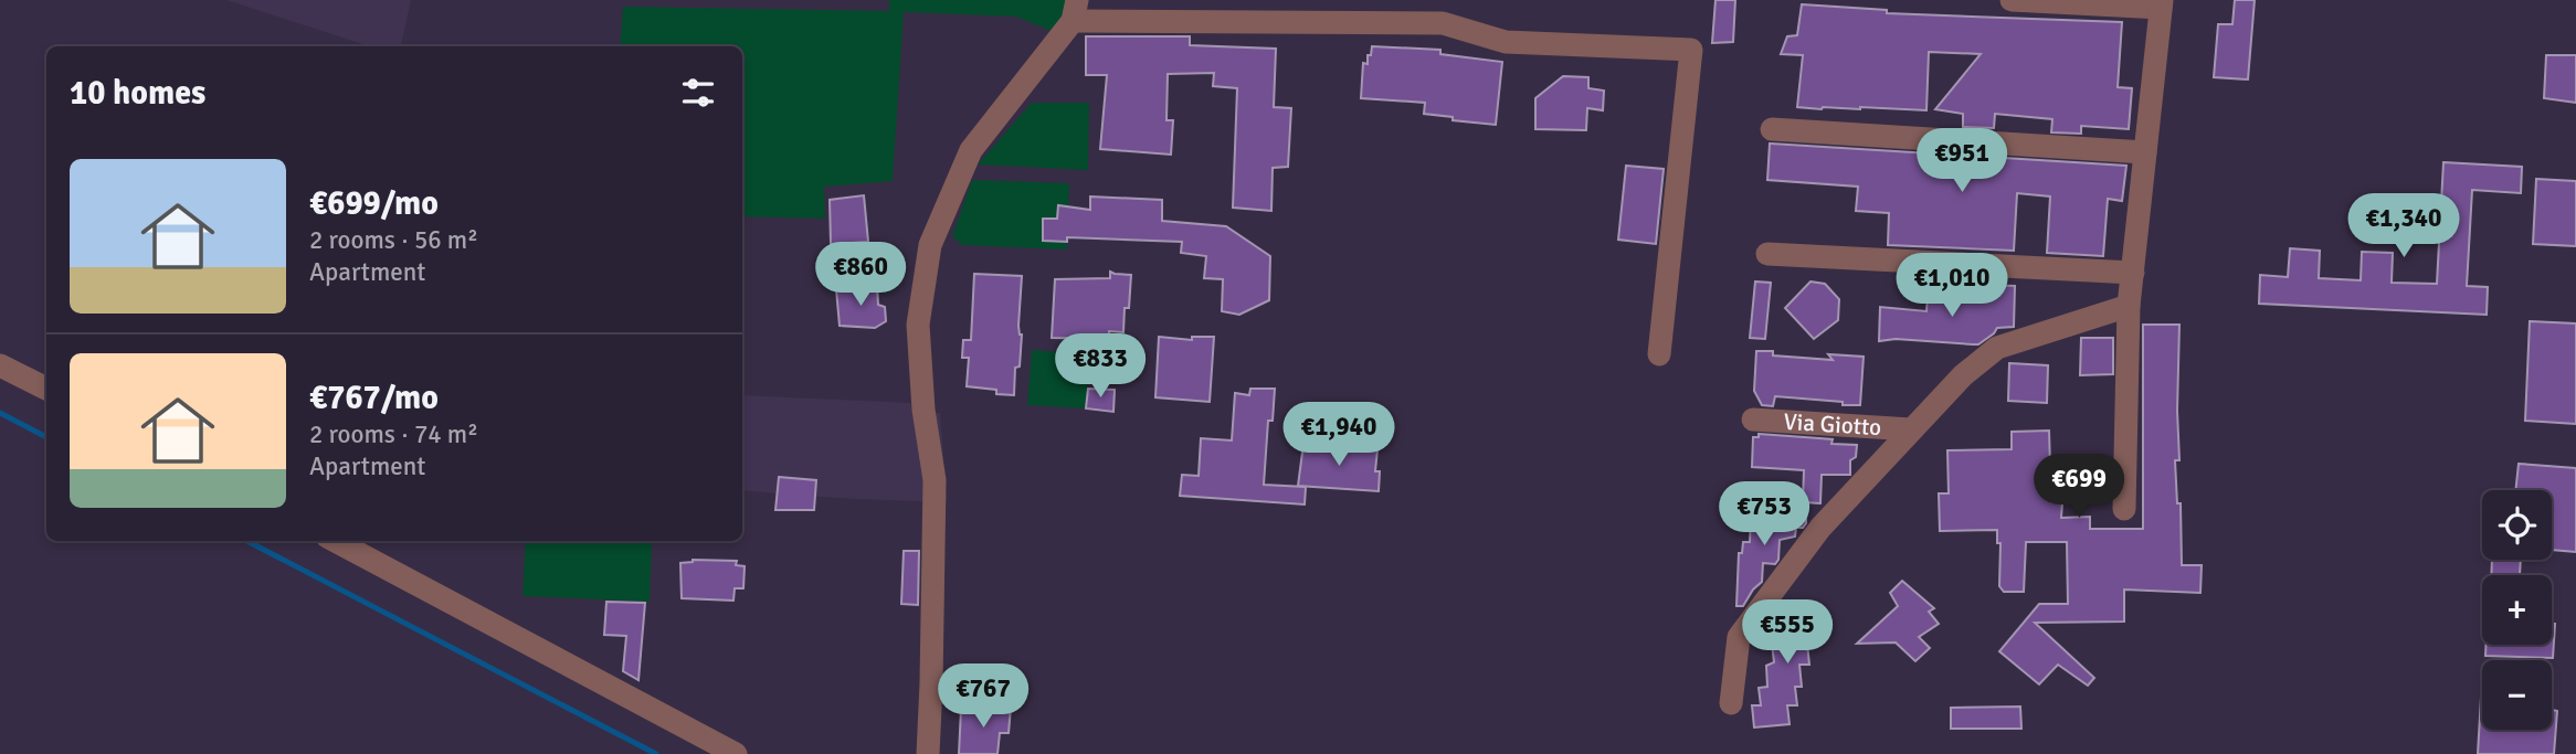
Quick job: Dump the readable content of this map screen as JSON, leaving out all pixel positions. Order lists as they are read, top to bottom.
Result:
{
  "streets": {
    "street": ["Via Giotto"]
  },
  "page": {
    "heading": "10 homes",
    "price": [
      "€951",
      "€1,340",
      "€860",
      "€1,010",
      "€833",
      "€1,940",
      "€699",
      "€753",
      "€555",
      "€767"
    ],
    "list": [
      {
        "name": "€699/mo",
        "note": "2 rooms · 56 m² · Apartment"
      },
      {
        "name": "€767/mo",
        "note": "2 rooms · 74 m² · Apartment"
      }
    ],
    "map_buttons": ["+", "−"]
  }
}
